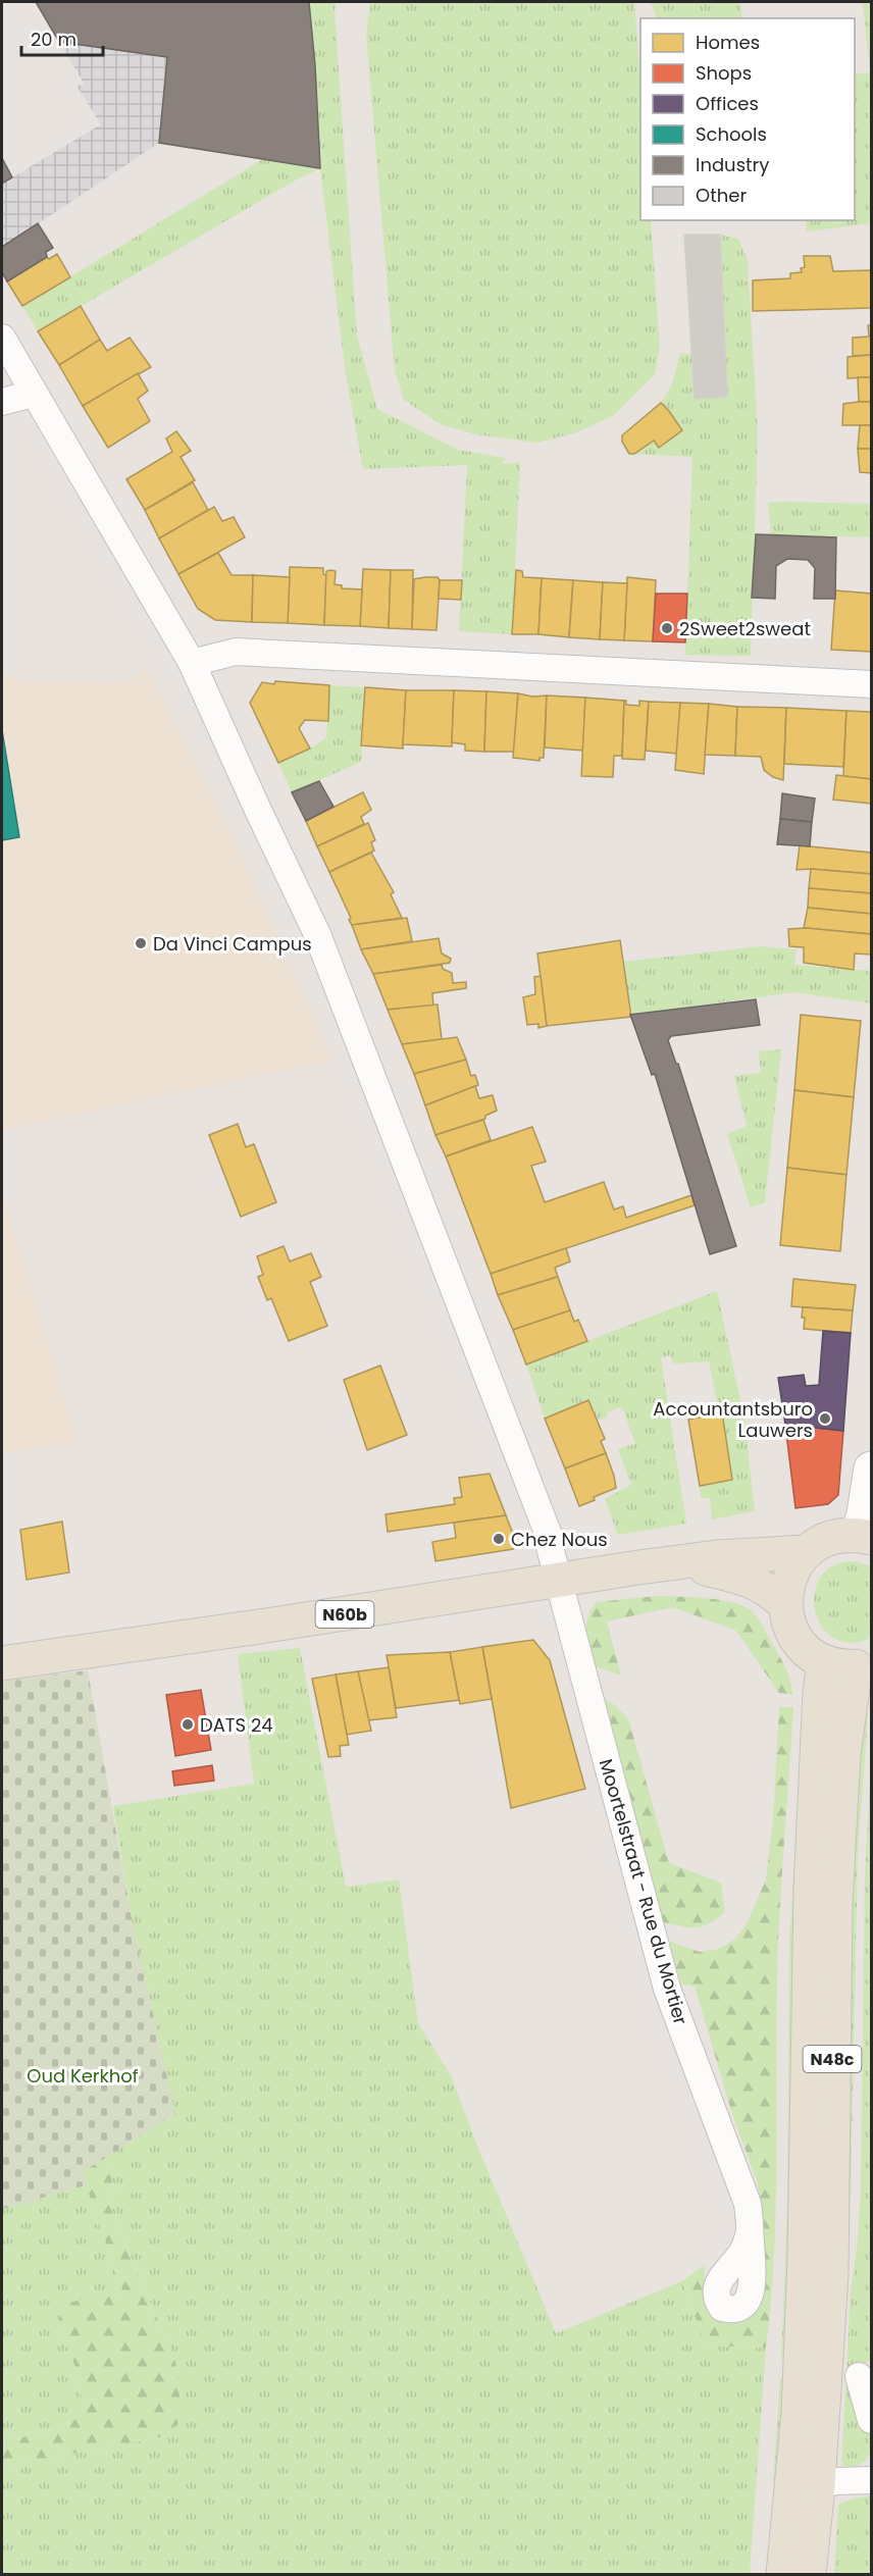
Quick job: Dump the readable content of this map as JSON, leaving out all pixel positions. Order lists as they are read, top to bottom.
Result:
{
  "streets": {
    "main road": ["N60b", "N48c"],
    "street": ["Moortelstraat - Rue du Mortier"]
  },
  "crossings": [
    ["N60b", "Moortelstraat - Rue du Mortier"],
    ["N60b", "N48c"]
  ],
  "parks": ["Oud Kerkhof"],
  "places": [
    "2Sweet2sweat",
    "Da Vinci Campus",
    "Accountantsburo Lauwers",
    "Chez Nous",
    "DATS 24"
  ],
  "legend": [
    "Homes",
    "Shops",
    "Offices",
    "Schools",
    "Industry",
    "Other"
  ],
  "scale_bar": "20 m"
}
